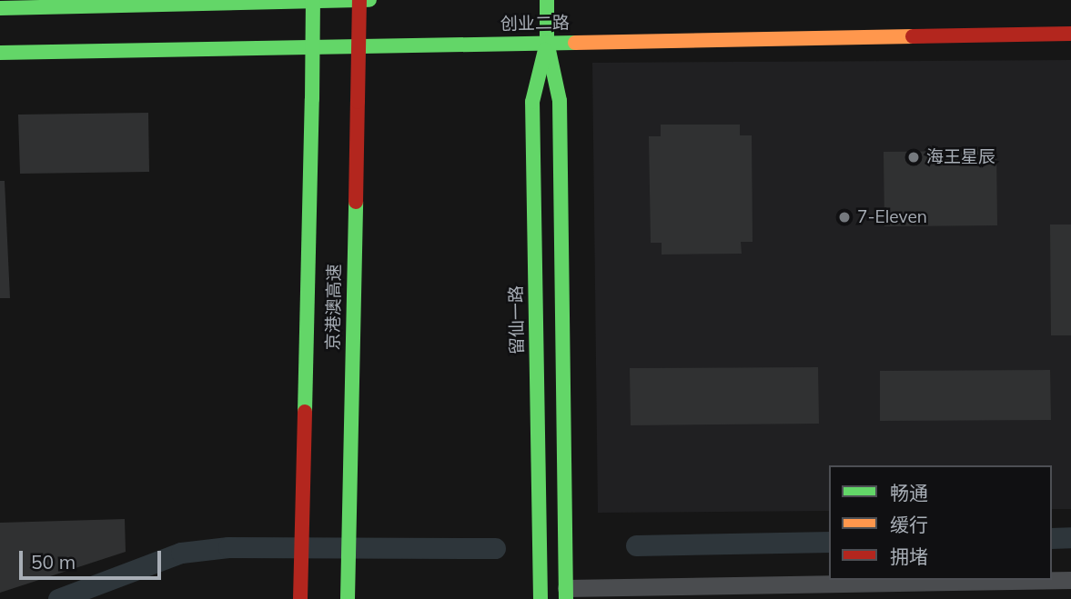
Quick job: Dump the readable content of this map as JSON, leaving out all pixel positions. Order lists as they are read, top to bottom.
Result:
{
  "streets": {
    "main road": ["创业二路", "京港澳高速", "留仙一路"]
  },
  "crossings": [
    ["创业二路", "留仙一路"]
  ],
  "places": ["海王星辰", "7-Eleven"],
  "legend": ["畅通", "缓行", "拥堵"],
  "scale_bar": "50 m"
}
